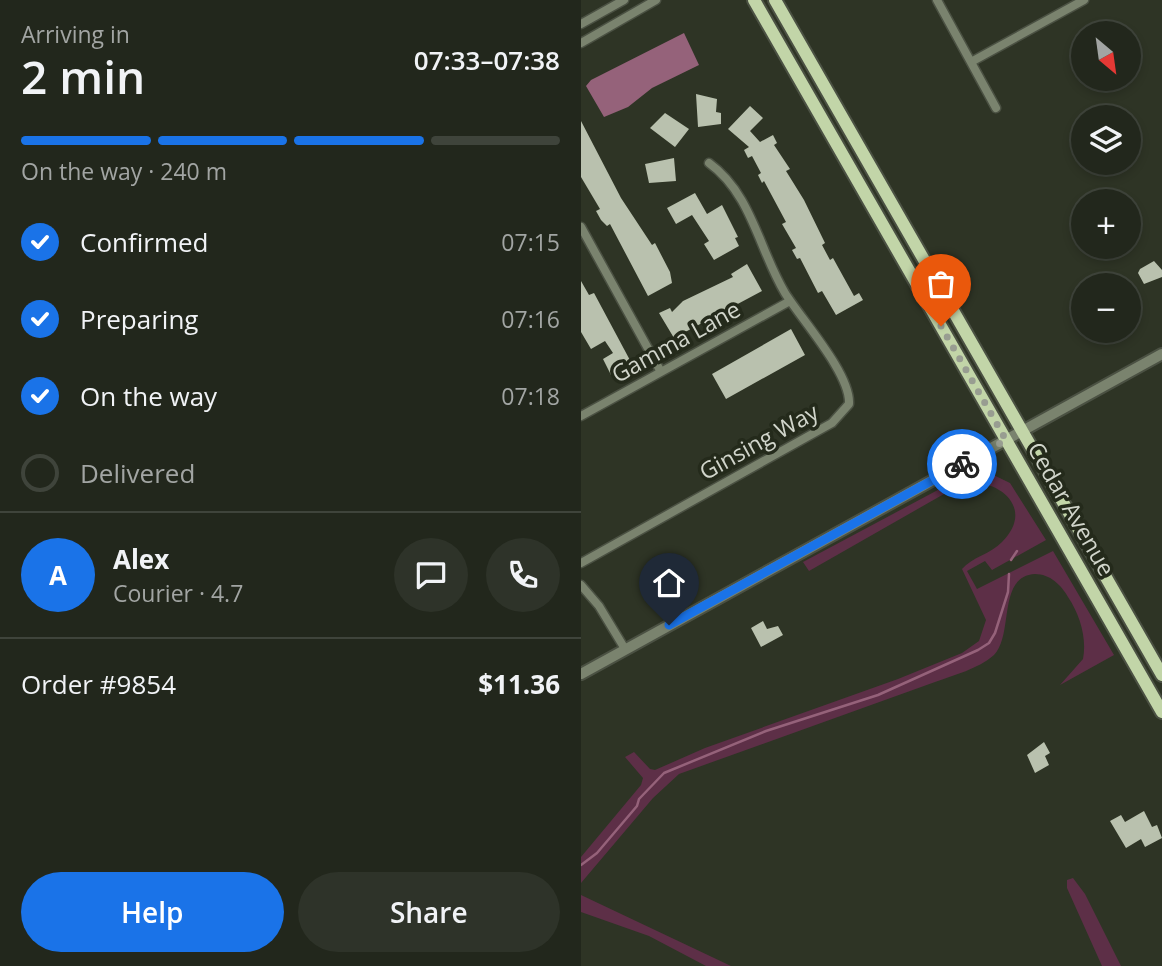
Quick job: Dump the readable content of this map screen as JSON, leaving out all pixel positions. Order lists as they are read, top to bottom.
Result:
{
  "streets": {
    "main road": ["Cedar Avenue"],
    "street": ["Gamma Lane", "Ginsing Way"]
  },
  "crossings": [
    ["Gamma Lane", "Ginsing Way"]
  ],
  "north": "bottom right",
  "page": {
    "heading": ["2 min", "Arriving in", "07:33–07:38"],
    "panel": [
      "Alex",
      "Courier · 4.7",
      "Order #9854",
      "$11.36"
    ],
    "map_buttons": ["+", "−"],
    "bar": "On the way · 240 m",
    "list": [
      ["Confirmed", "07:15"],
      ["Preparing", "07:16"],
      ["On the way", "07:18"],
      "Delivered"
    ],
    "round": "A",
    "buttons": ["Help", "Share"]
  }
}
